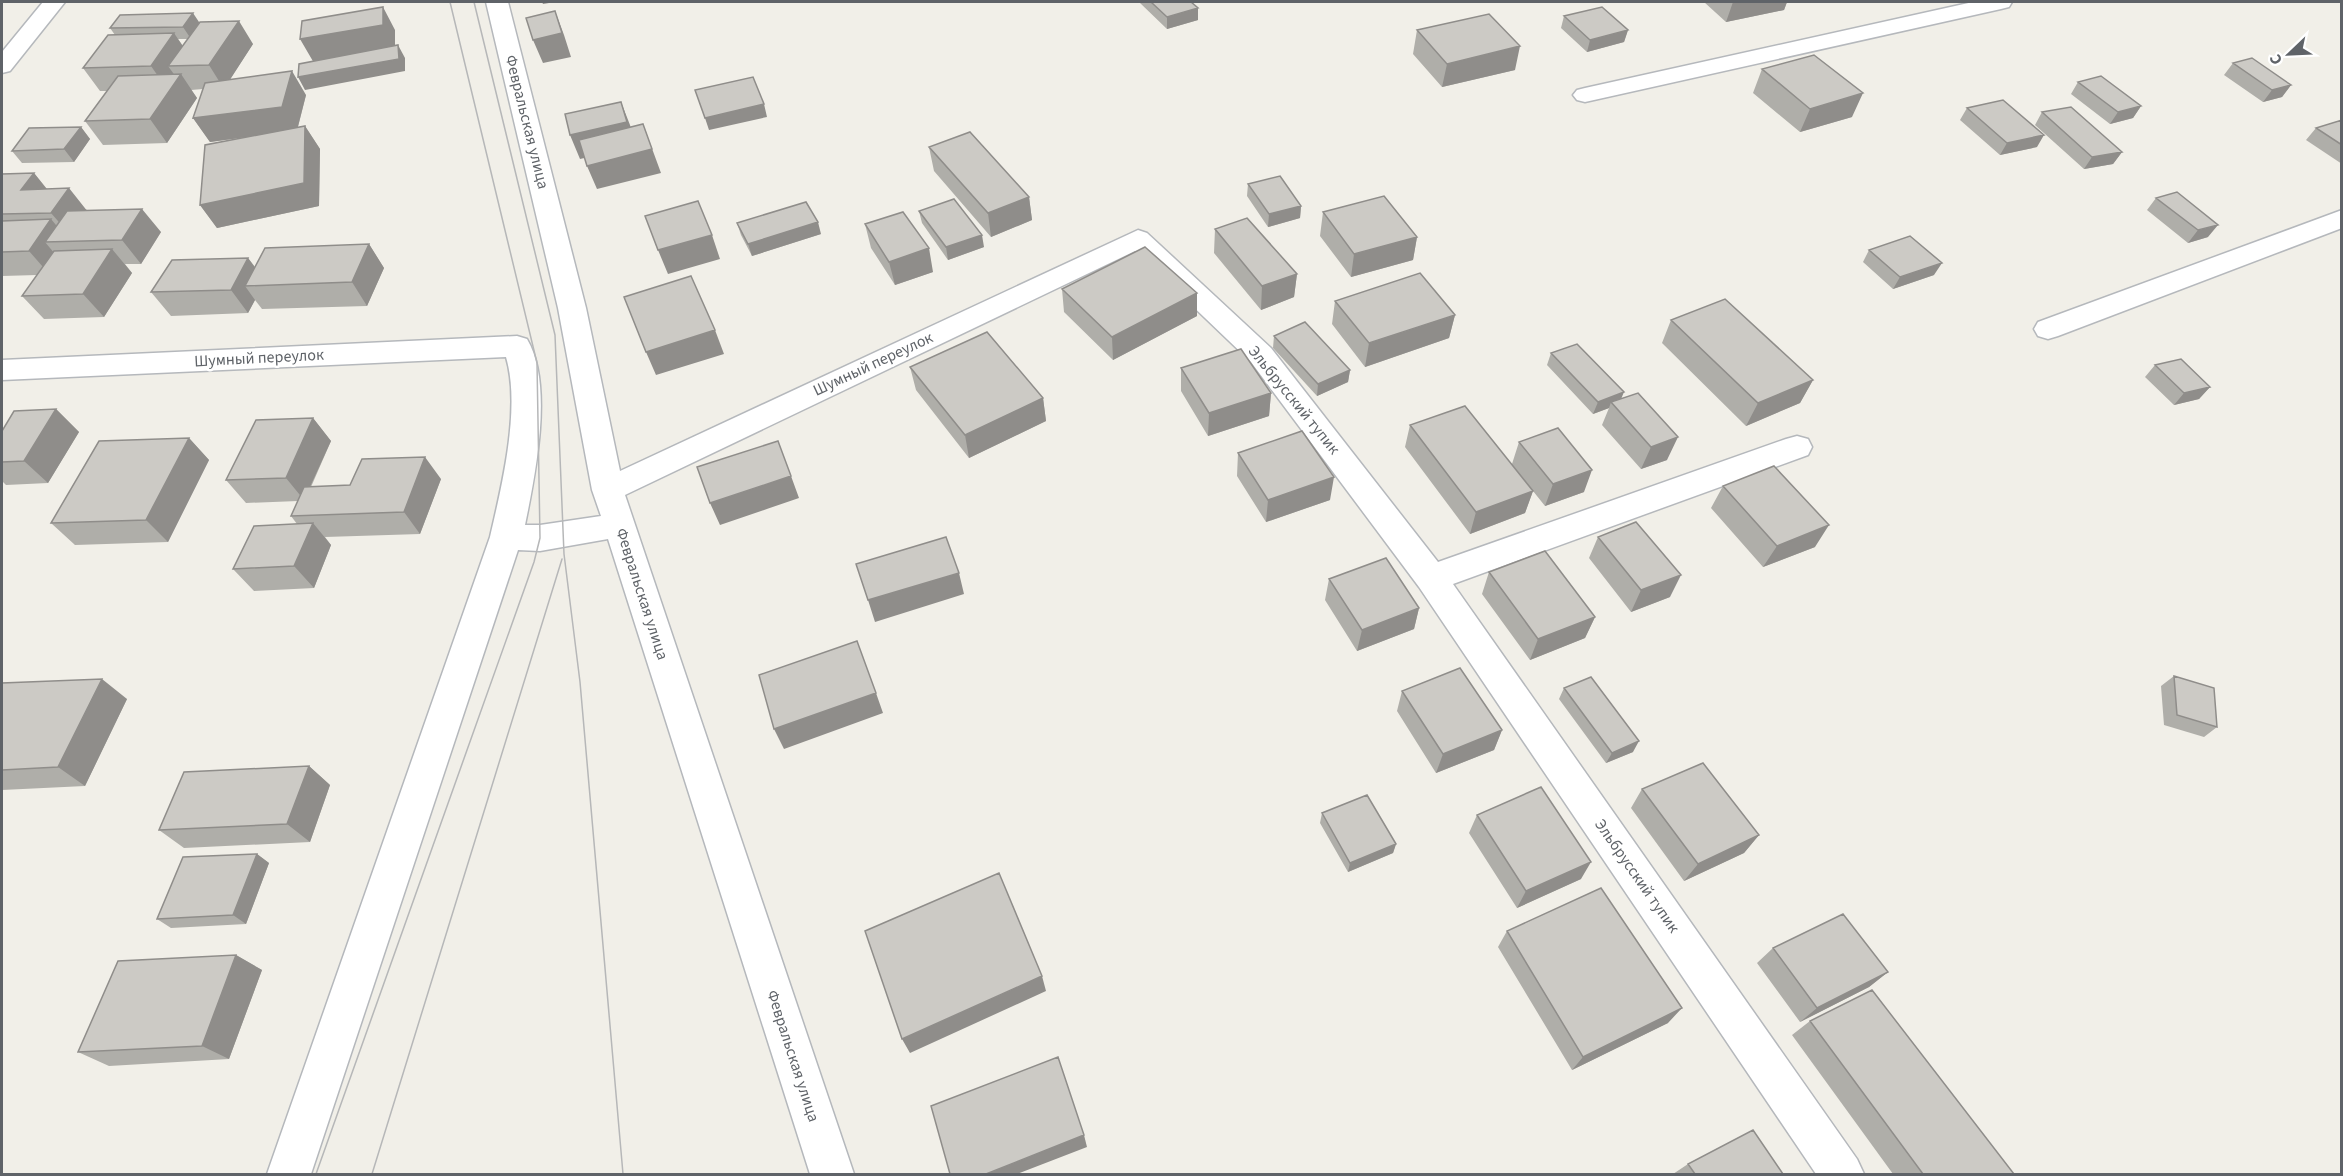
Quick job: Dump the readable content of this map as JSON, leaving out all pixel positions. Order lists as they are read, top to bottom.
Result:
{
  "streets": {
    "street": ["Февральская улица", "Шумный переулок", "Эльбрусский тупик"]
  },
  "crossings": [
    ["Февральская улица", "Шумный переулок"],
    ["Шумный переулок", "Эльбрусский тупик"]
  ],
  "north": "bottom left"
}
